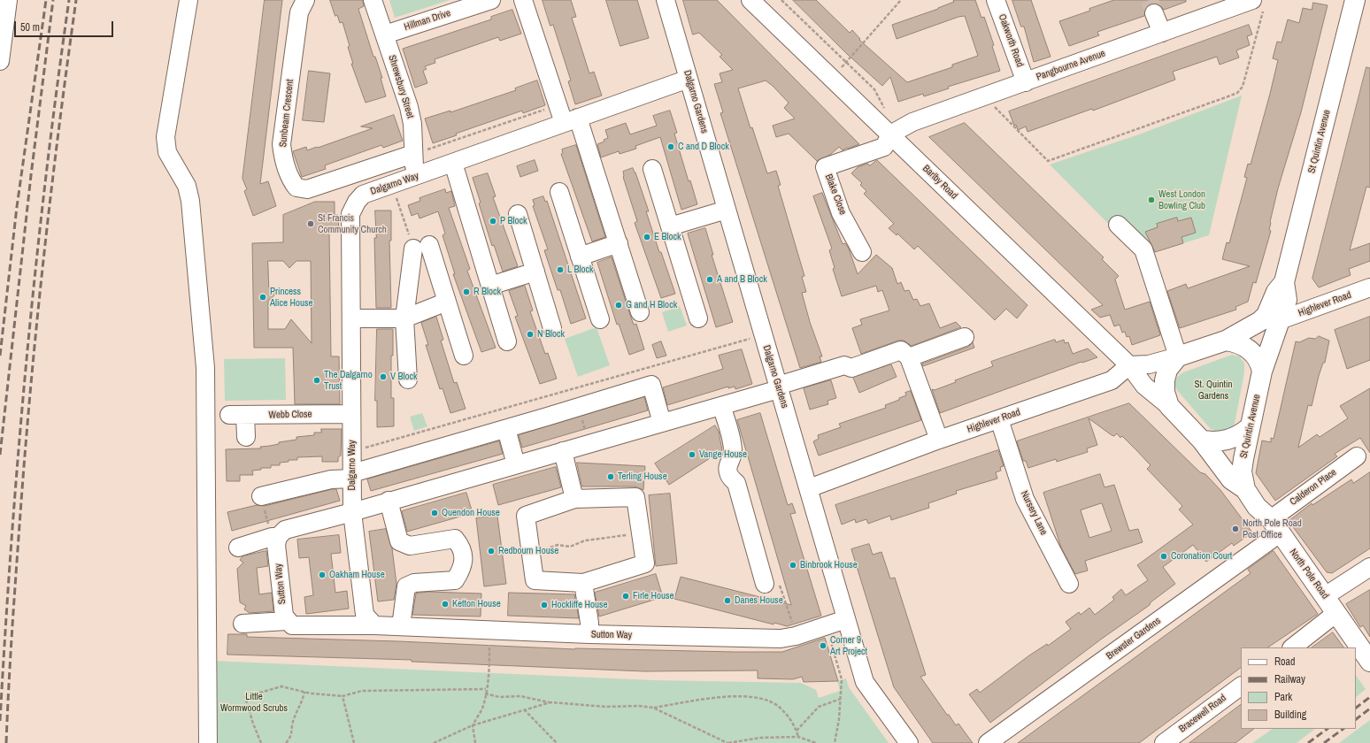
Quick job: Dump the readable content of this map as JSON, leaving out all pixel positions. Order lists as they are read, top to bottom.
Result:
{
  "streets": {
    "main road": ["St Quintin Avenue", "North Pole Road"],
    "street": [
      "Hillman Drive",
      "Oakworth Road",
      "Pangbourne Avenue",
      "Shrewsbury Street",
      "Dalgarno Gardens",
      "Sunbeam Crescent",
      "Barlby Road",
      "Dalgarno Way",
      "Blake Close",
      "Highlever Road",
      "Webb Close",
      "Calderon Place",
      "Nursery Lane",
      "Sutton Way",
      "Brewster Gardens",
      "Bracewell Road"
    ]
  },
  "crossings": [
    ["Hillman Drive", "Shrewsbury Street"],
    ["Oakworth Road", "Pangbourne Avenue"],
    ["Pangbourne Avenue", "Barlby Road"],
    ["Pangbourne Avenue", "Blake Close"],
    ["Shrewsbury Street", "Sunbeam Crescent"],
    ["Shrewsbury Street", "Dalgarno Way"],
    ["Dalgarno Gardens", "Dalgarno Way"],
    ["Dalgarno Gardens", "Highlever Road"],
    ["Dalgarno Gardens", "Sutton Way"],
    ["St Quintin Avenue", "Highlever Road"],
    ["St Quintin Avenue", "North Pole Road"],
    ["Barlby Road", "Blake Close"],
    ["Barlby Road", "Highlever Road"],
    ["Dalgarno Way", "Webb Close"],
    ["Highlever Road", "Nursery Lane"],
    ["Calderon Place", "North Pole Road"],
    ["Calderon Place", "Brewster Gardens"],
    ["North Pole Road", "Brewster Gardens"]
  ],
  "parks": ["St. Quintin Gardens", "Little Wormwood Scrubs"],
  "places": [
    "C and D Block",
    "West London Bowling Club",
    "P Block",
    "St Francis Community Church",
    "E Block",
    "L Block",
    "A and B Block",
    "R Block",
    "Princess Alice House",
    "G and H Block",
    "N Block",
    "V Block",
    "The Dalgarno Trust",
    "Vange House",
    "Terling House",
    "Quendon House",
    "North Pole Road Post Office",
    "Redbourn House",
    "Coronation Court",
    "Binbrook House",
    "Oakham House",
    "Firle House",
    "Danes House",
    "Ketton House",
    "Hockliffe House",
    "Corner 9 Art Project"
  ],
  "legend": [
    "Road",
    "Railway",
    "Park",
    "Building"
  ],
  "scale_bar": "50 m"
}
